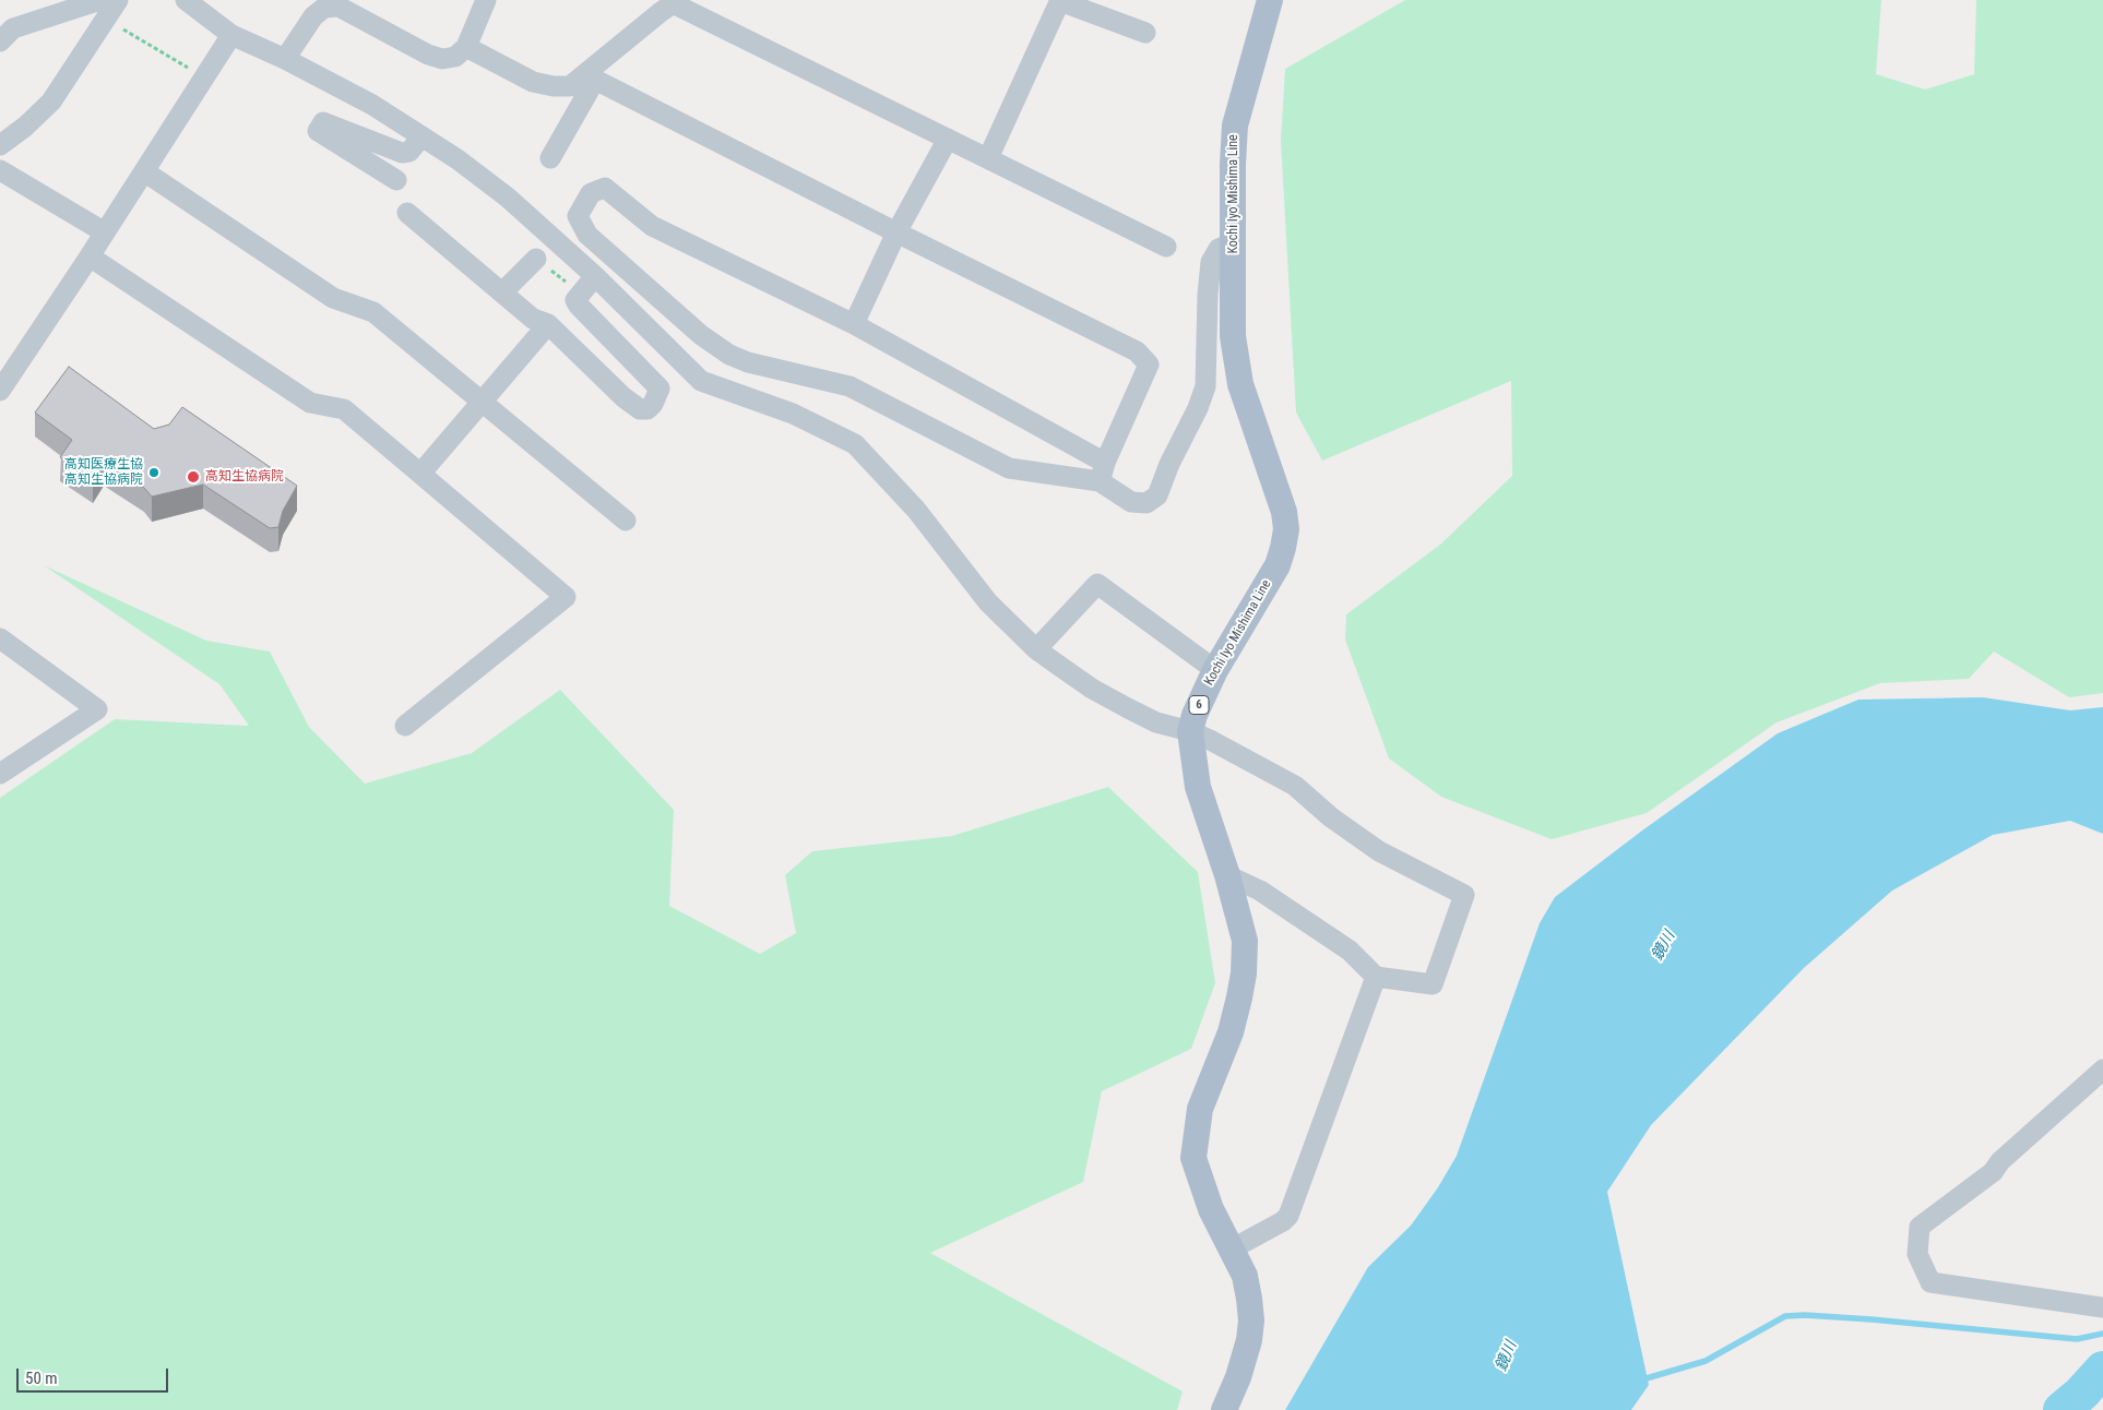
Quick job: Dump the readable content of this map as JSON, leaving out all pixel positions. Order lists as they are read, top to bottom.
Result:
{
  "streets": {
    "main road": ["Kochi Iyo Mishima Line", "6"]
  },
  "water": ["鏡川"],
  "places": ["高知医療生協 高知生協病院", "高知生協病院"],
  "scale_bar": "50 m"
}
